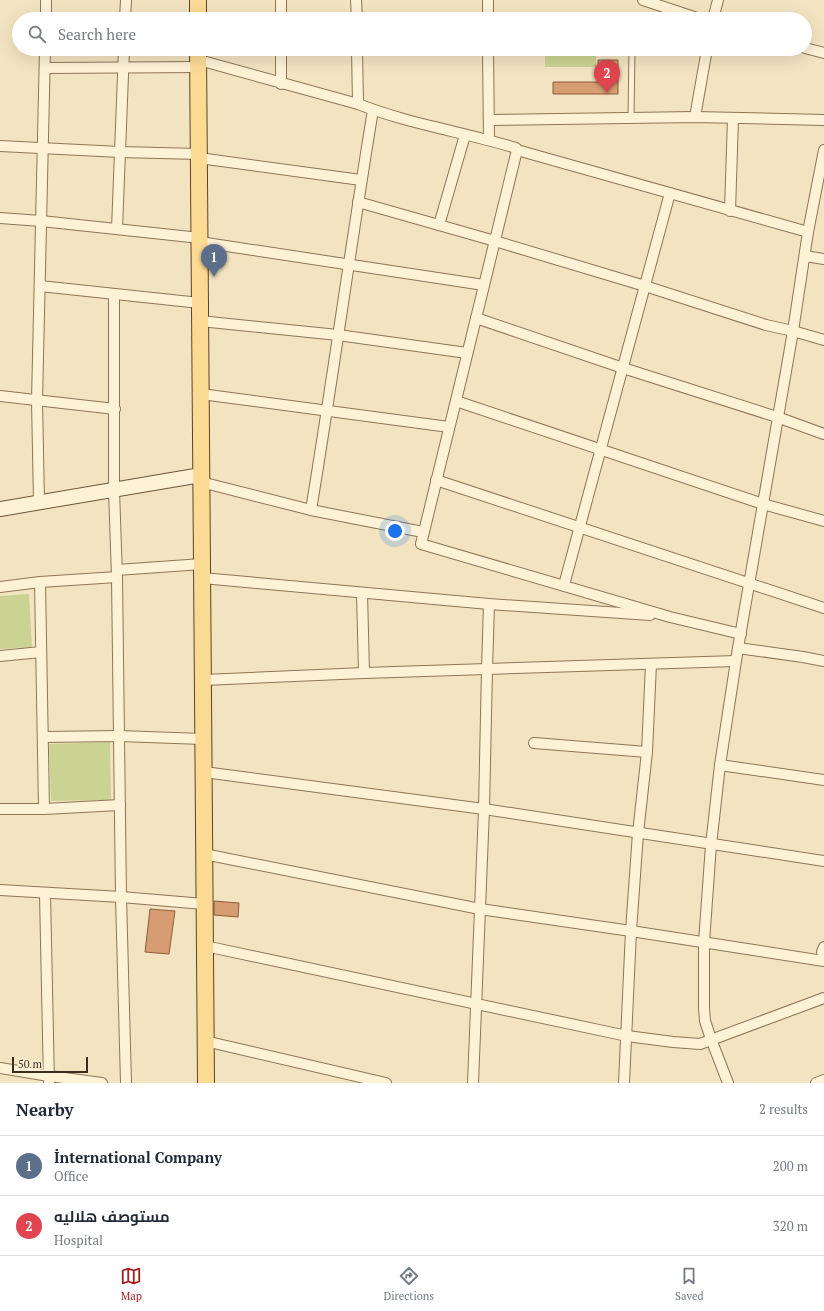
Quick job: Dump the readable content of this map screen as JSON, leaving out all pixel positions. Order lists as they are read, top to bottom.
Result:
{
  "scale_bar": "50 m",
  "page": {
    "search": "Search here",
    "pins": ["2", "1"],
    "scale": "50 m",
    "heading": ["Nearby", "2 results"],
    "list": [
      {
        "mark": "1",
        "name": "İnternational Company",
        "note": "Office",
        "value": "200 m"
      },
      {
        "mark": "2",
        "name": "مستوصف هلاليه",
        "note": "Hospital",
        "value": "320 m"
      }
    ],
    "nav": ["Map", "Directions", "Saved"]
  }
}
